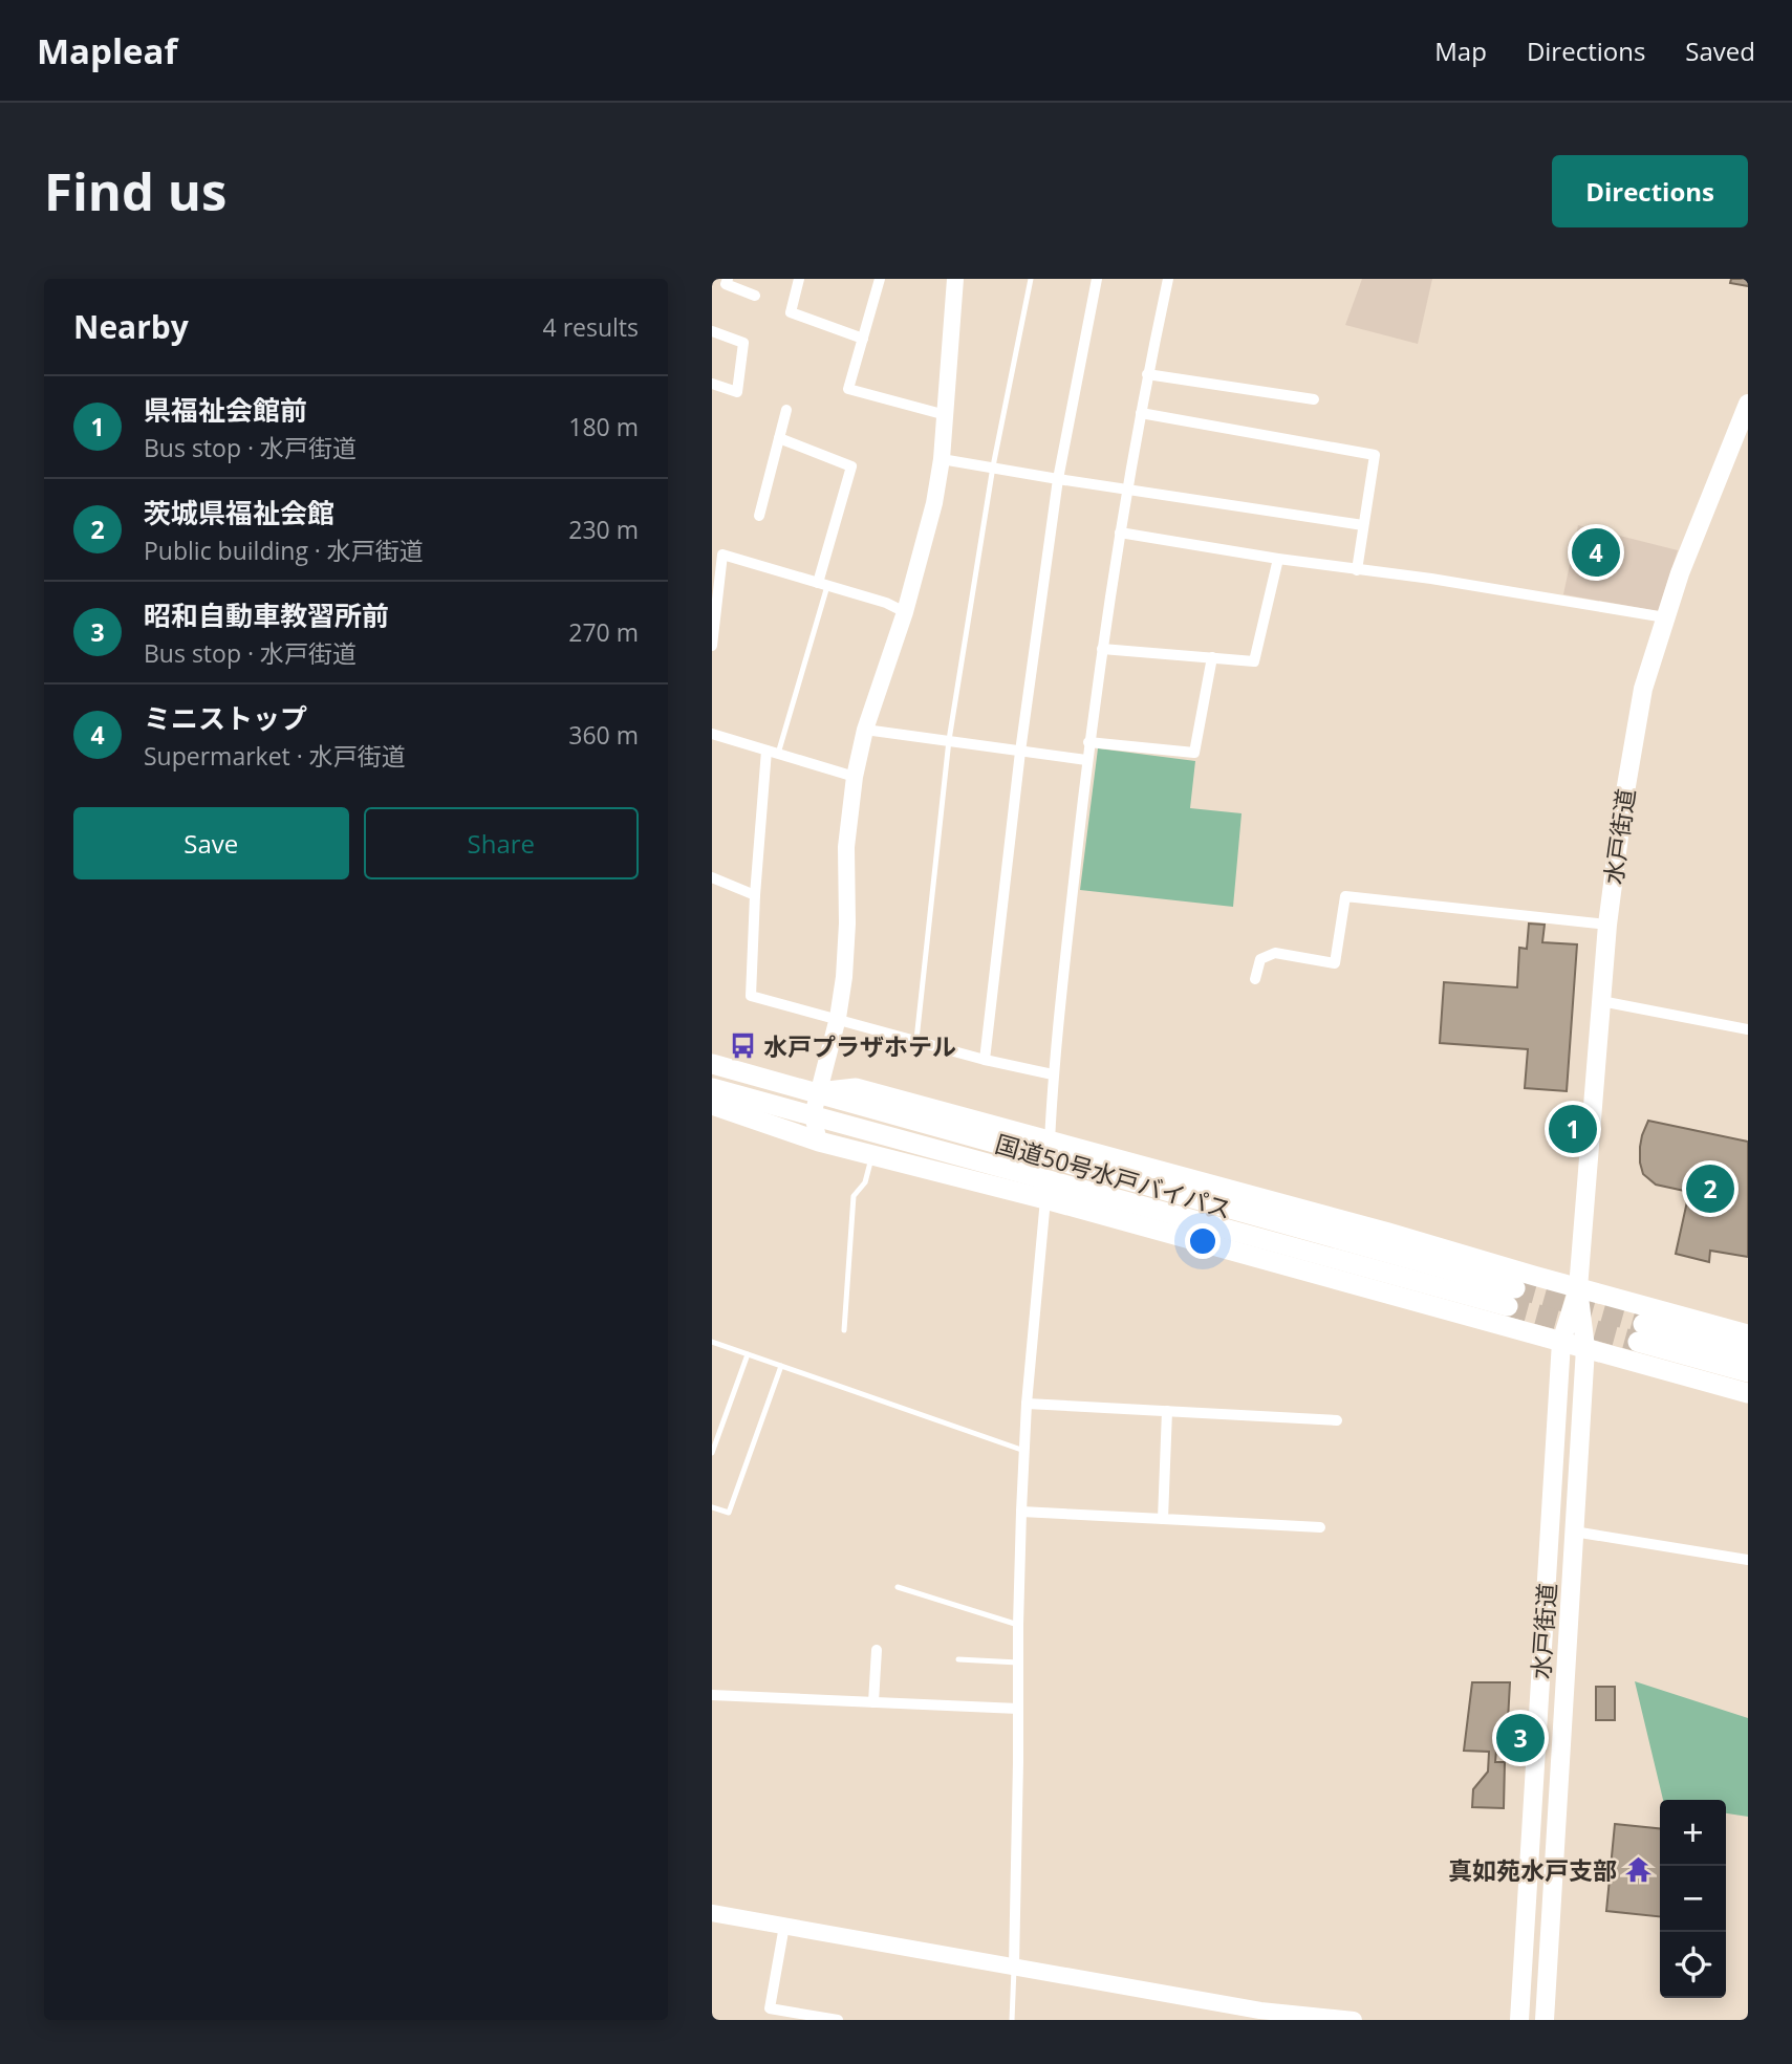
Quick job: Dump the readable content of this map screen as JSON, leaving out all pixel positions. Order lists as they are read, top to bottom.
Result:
{
  "streets": {
    "highway": ["国道50号水戸バイパス"],
    "main road": ["水戸街道"]
  },
  "places": {
    "bus stop": ["水戸プラザホテル"],
    "temple": ["真如苑水戸支部"]
  },
  "page": {
    "header": "Mapleaf",
    "nav": ["Map", "Directions", "Saved"],
    "buttons": [
      "Directions",
      ["Save", "Share"]
    ],
    "title": "Find us",
    "heading": ["Nearby", "4 results"],
    "list": [
      {
        "mark": "1",
        "name": "県福祉会館前",
        "note": "Bus stop · 水戸街道",
        "value": "180 m"
      },
      {
        "mark": "2",
        "name": "茨城県福祉会館",
        "note": "Public building · 水戸街道",
        "value": "230 m"
      },
      {
        "mark": "3",
        "name": "昭和自動車教習所前",
        "note": "Bus stop · 水戸街道",
        "value": "270 m"
      },
      {
        "mark": "4",
        "name": "ミニストップ",
        "note": "Supermarket · 水戸街道",
        "value": "360 m"
      }
    ],
    "pins": [
      "4",
      "1",
      "2",
      "3"
    ],
    "map_buttons": ["+", "−"]
  }
}
